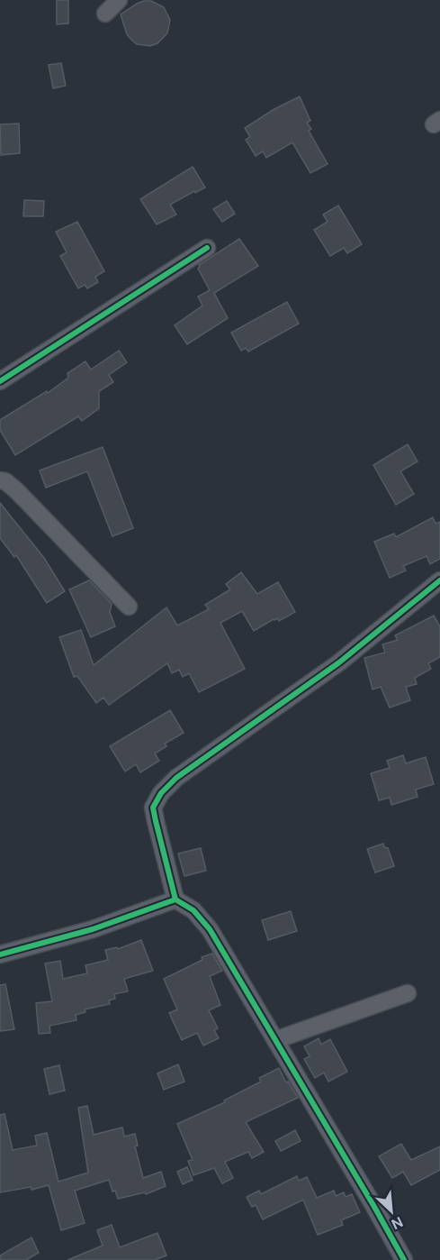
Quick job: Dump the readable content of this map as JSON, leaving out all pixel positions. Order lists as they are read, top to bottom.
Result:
{
  "north": "bottom right"
}
